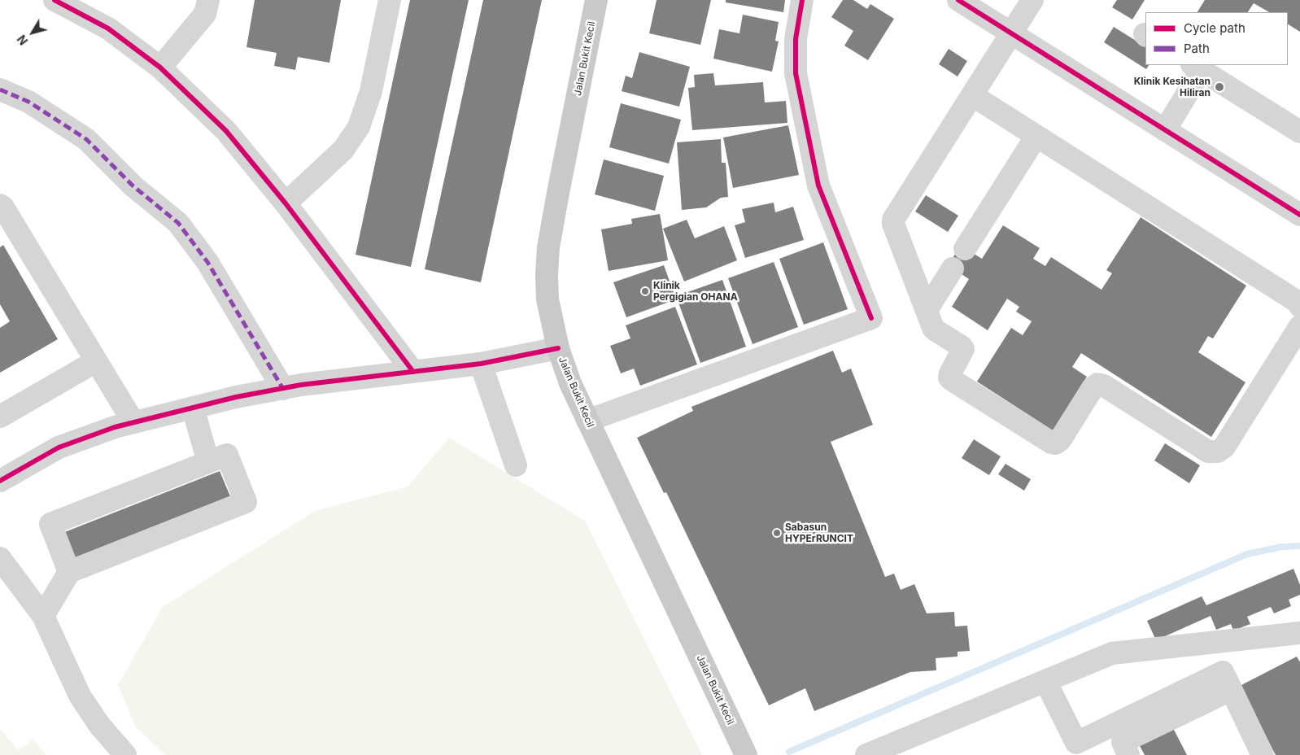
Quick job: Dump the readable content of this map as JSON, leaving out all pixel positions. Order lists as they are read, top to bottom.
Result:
{
  "streets": {
    "main road": ["Jalan Bukit Kecil"]
  },
  "places": ["Klinik Kesihatan Hiliran", "Klinik Pergigian OHANA", "Sabasun HYPErRUNCIT"],
  "legend": ["Cycle path", "Path"],
  "north": "bottom left"
}
